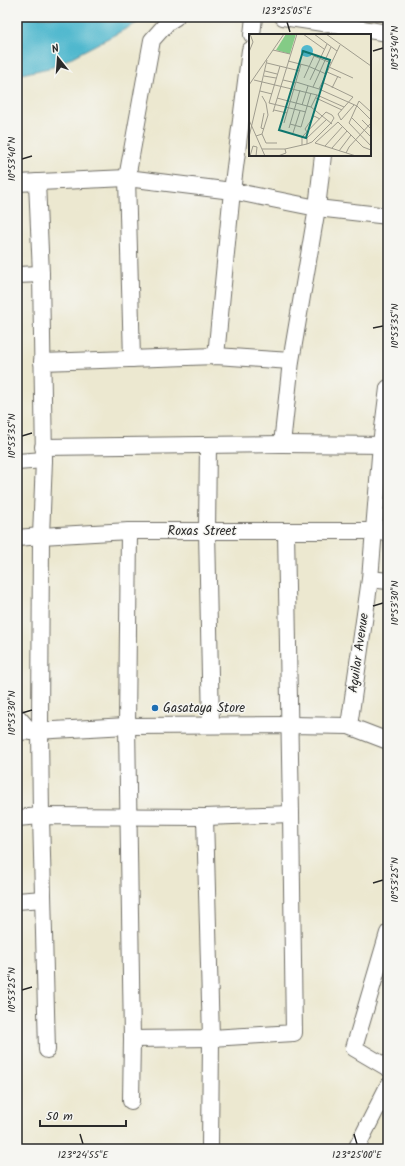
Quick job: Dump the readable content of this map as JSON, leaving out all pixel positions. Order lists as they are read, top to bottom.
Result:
{
  "streets": {
    "street": ["Roxas Street", "Aguilar Avenue"]
  },
  "crossings": [
    ["Roxas Street", "Aguilar Avenue"]
  ],
  "places": ["Gasataya Store"],
  "scale_bar": "50 m",
  "north": "top",
  "coordinates": [
    "123°25'05\"E",
    "10°53'40\"N",
    "10°53'35\"N",
    "10°53'30\"N",
    "10°53'25\"N",
    "123°24'55\"E",
    "123°25'00\"E"
  ]
}
